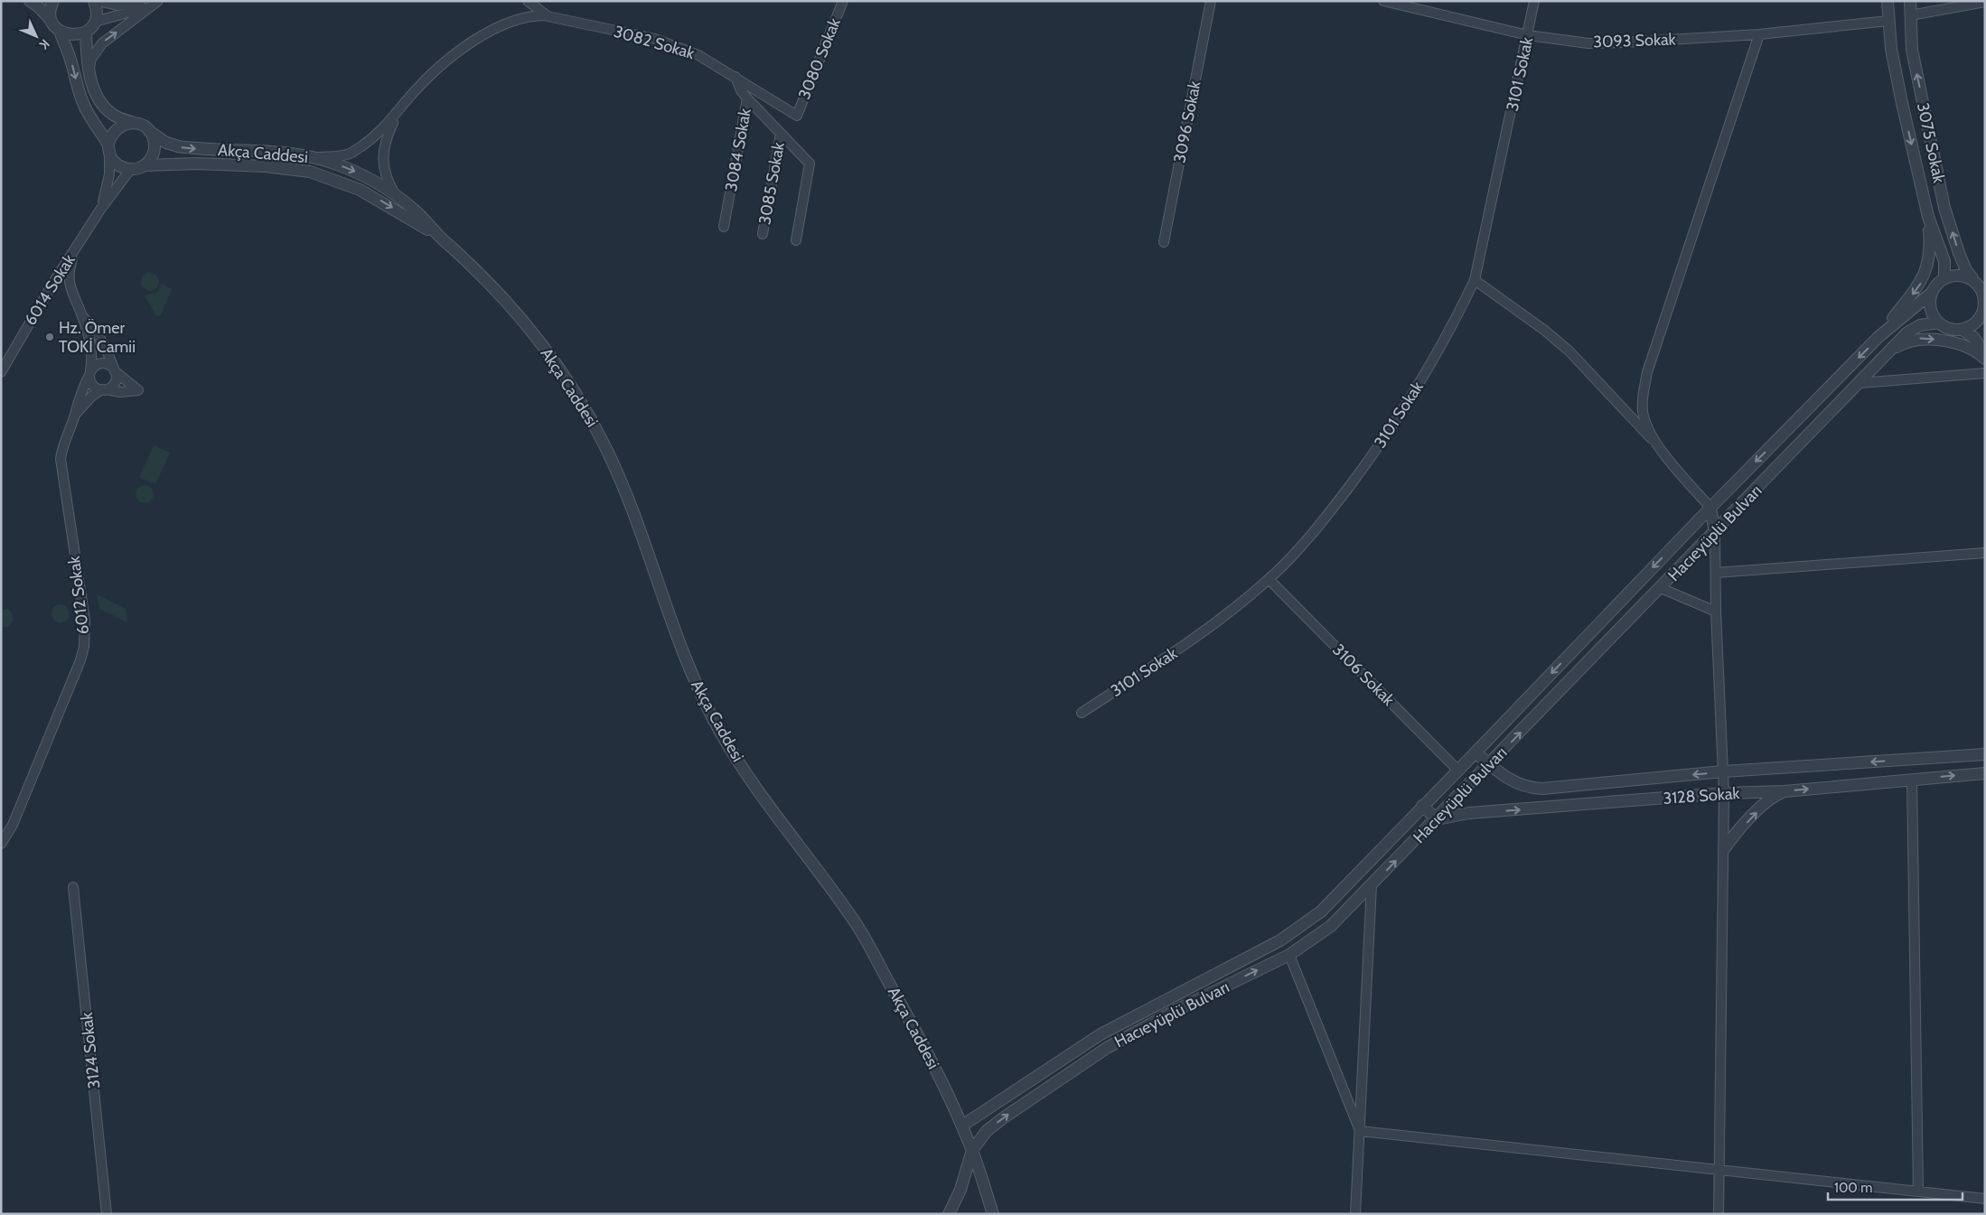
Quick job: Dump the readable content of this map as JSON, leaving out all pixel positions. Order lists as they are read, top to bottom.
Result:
{
  "streets": {
    "street": [
      "3093 Sokak",
      "3082 Sokak",
      "3080 Sokak",
      "3101 Sokak",
      "3096 Sokak",
      "3075 Sokak",
      "3084 Sokak",
      "Akça Caddesi",
      "3085 Sokak",
      "6014 Sokak",
      "Hacıeyüplü Bulvarı",
      "6012 Sokak",
      "3106 Sokak",
      "3128 Sokak",
      "3124 Sokak"
    ]
  },
  "crossings": [
    ["3093 Sokak", "3101 Sokak"],
    ["3093 Sokak", "3075 Sokak"],
    ["3082 Sokak", "3080 Sokak"],
    ["3082 Sokak", "3084 Sokak"],
    ["3101 Sokak", "3106 Sokak"],
    ["3075 Sokak", "Hacıeyüplü Bulvarı"],
    ["Akça Caddesi", "6014 Sokak"],
    ["Akça Caddesi", "Hacıeyüplü Bulvarı"],
    ["6014 Sokak", "6012 Sokak"],
    ["Hacıeyüplü Bulvarı", "3106 Sokak"],
    ["Hacıeyüplü Bulvarı", "3128 Sokak"]
  ],
  "places": ["Hz. Ömer TOKİ Camii"],
  "scale_bar": "100 m",
  "north": "bottom right"
}
